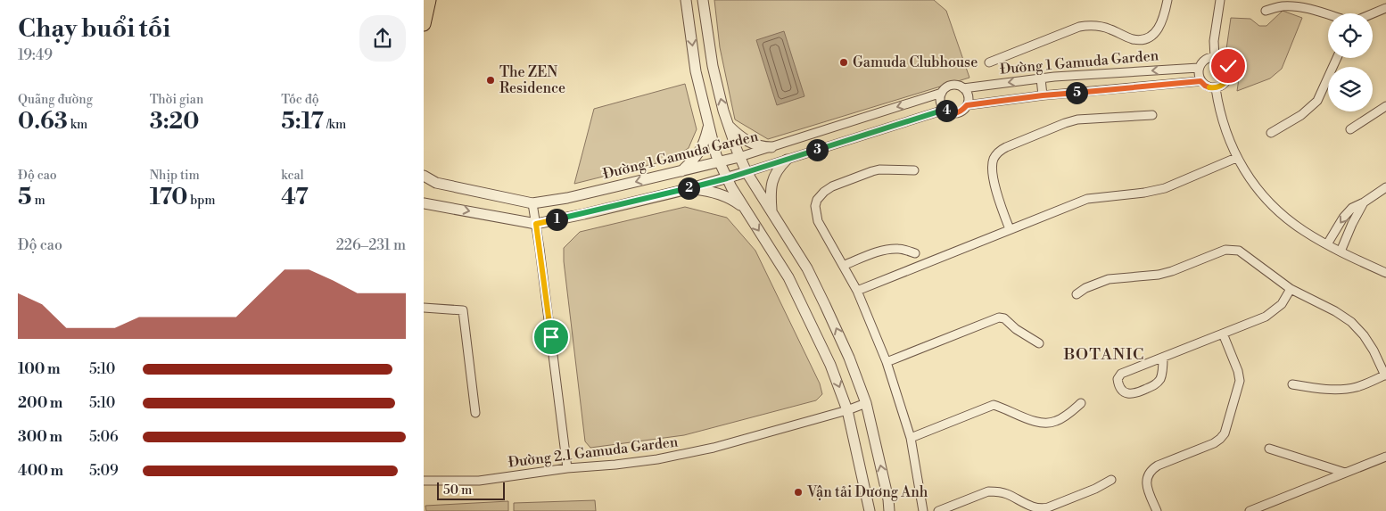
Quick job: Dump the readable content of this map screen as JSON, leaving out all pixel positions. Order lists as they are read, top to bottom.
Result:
{
  "streets": {
    "street": ["Đường 1 Gamuda Garden", "Đường 2.1 Gamuda Garden"]
  },
  "districts": ["BOTANIC"],
  "places": ["Gamuda Clubhouse", "The ZEN Residence", "Vận tải Dương Anh"],
  "scale_bar": "50 m",
  "page": {
    "heading": ["Chạy buổi tối", "19:49"],
    "stats": [
      ["Quãng đường", "0.63 km"],
      ["Thời gian", "3:20"],
      ["Tốc độ", "5:17 /km"],
      ["Độ cao", "5 m"],
      ["Nhịp tim", "170 bpm"],
      ["kcal", "47"]
    ],
    "pins": [
      "5",
      "4",
      "3",
      "2",
      "1"
    ],
    "chart": ["Độ cao", "226–231 m"],
    "list": [
      {
        "name": "100 m",
        "note": "5:10"
      },
      {
        "name": "200 m",
        "note": "5:10"
      },
      {
        "name": "300 m",
        "note": "5:06"
      },
      {
        "name": "400 m",
        "note": "5:09"
      }
    ],
    "scale": "50 m"
  }
}
